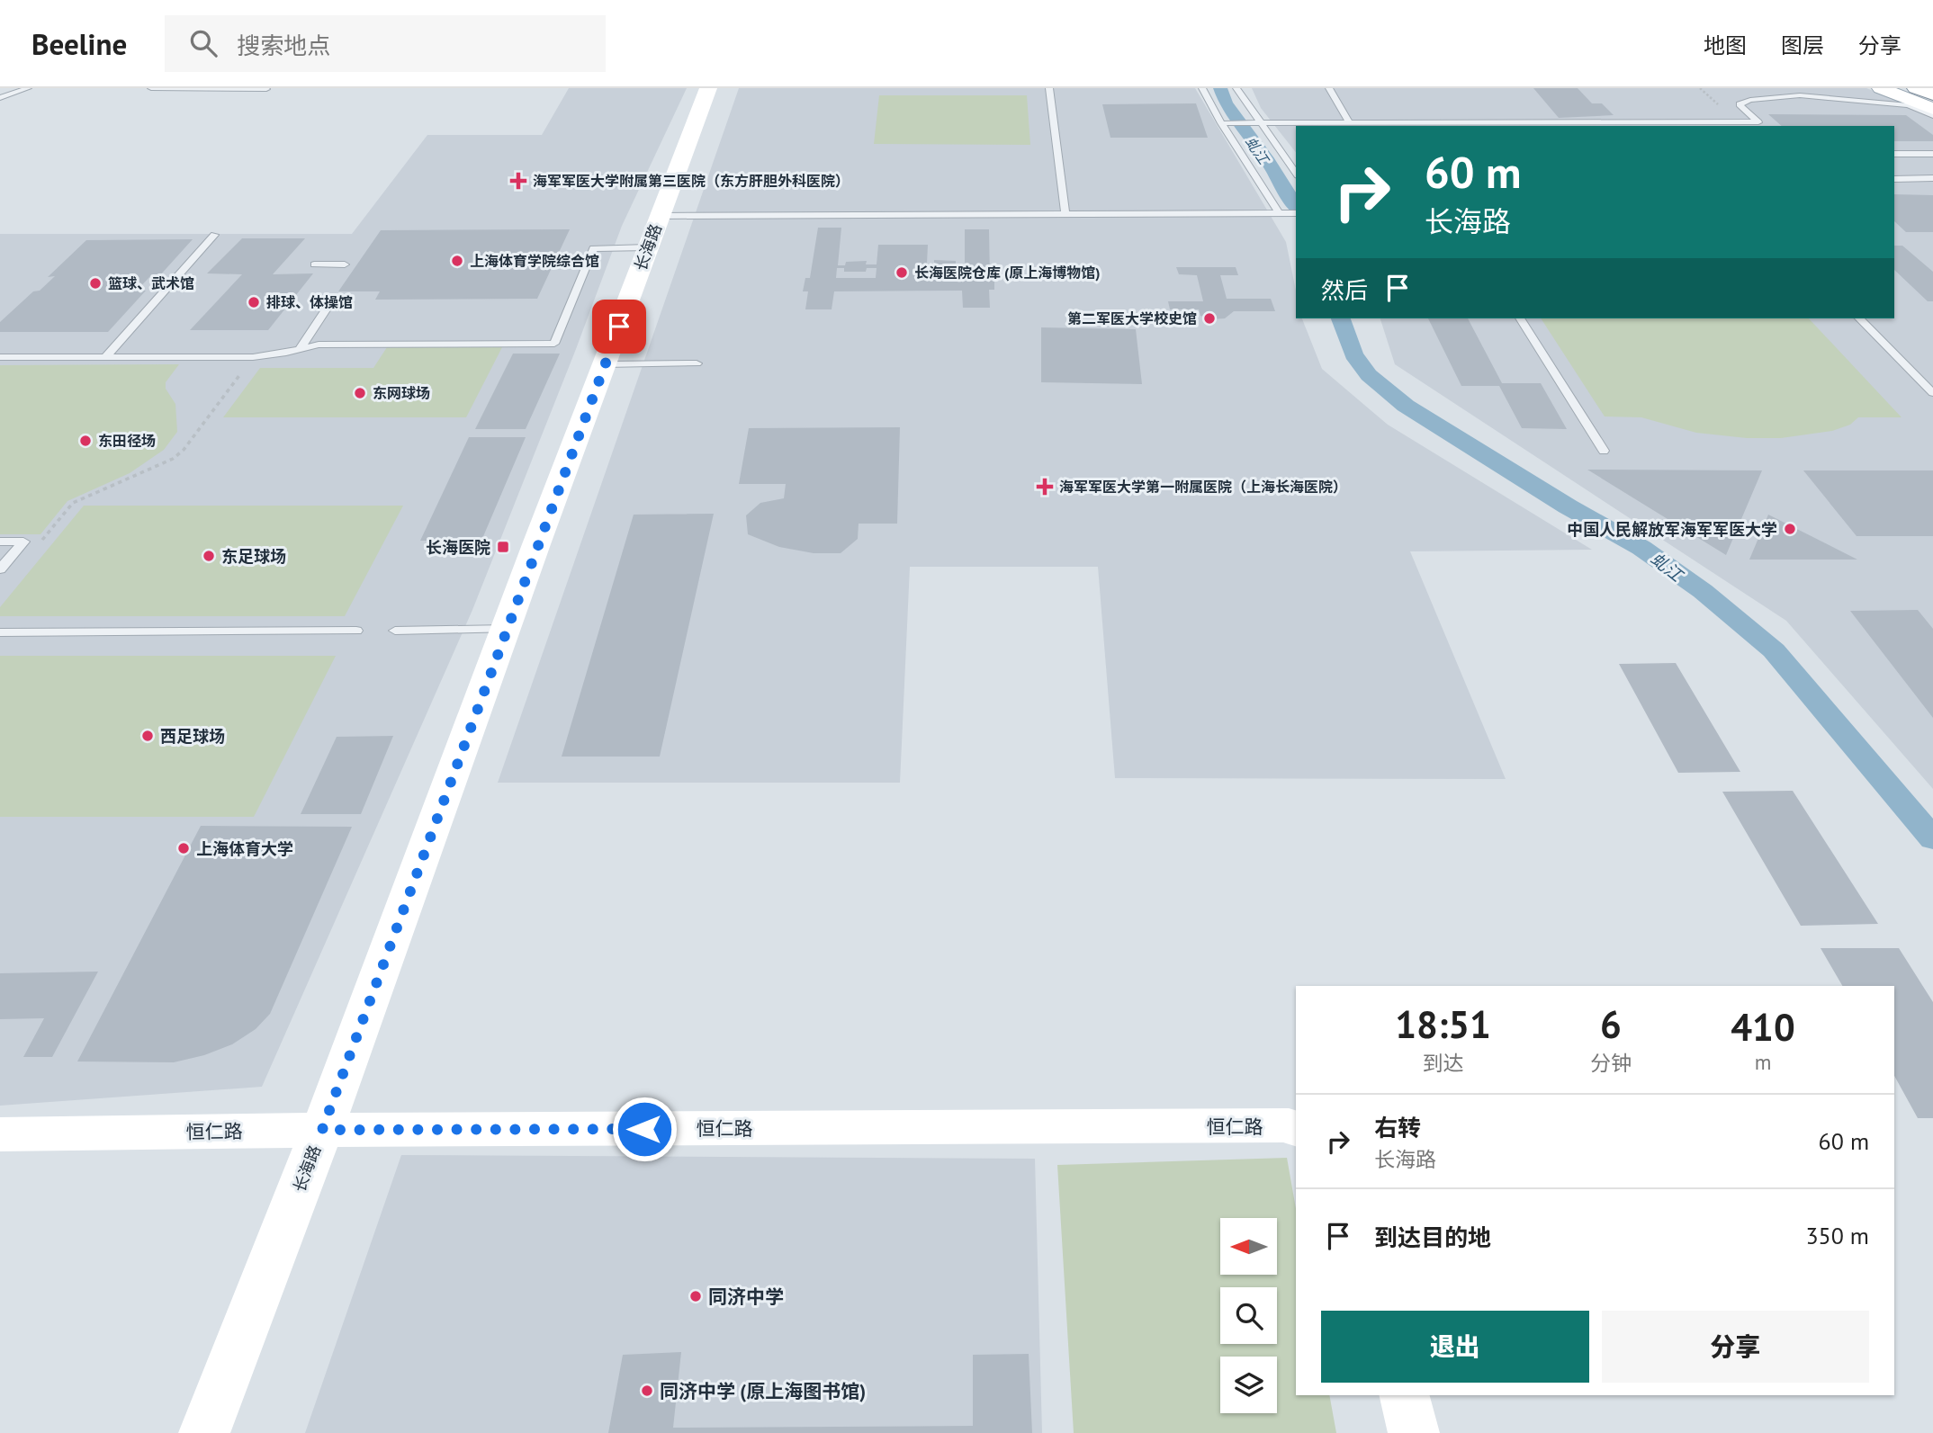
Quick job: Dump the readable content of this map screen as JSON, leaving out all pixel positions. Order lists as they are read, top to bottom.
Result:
{
  "streets": {
    "main road": ["长海路", "恒仁路"]
  },
  "crossings": [
    ["长海路", "恒仁路"]
  ],
  "water": ["虬江"],
  "places": {
    "health": ["海军军医大学附属第三医院（东方肝胆外科医院）", "海军军医大学第一附属医院（上海长海医院）"],
    "other": [
      "上海体育学院综合馆",
      "长海医院仓库 (原上海博物馆)",
      "篮球、武术馆",
      "排球、体操馆",
      "第二军医大学校史馆",
      "东网球场",
      "东田径场",
      "中国人民解放军海军军医大学",
      "东足球场",
      "西足球场",
      "上海体育大学",
      "同济中学",
      "同济中学 (原上海图书馆)"
    ],
    "transit": ["长海医院"]
  },
  "north": "left",
  "page": {
    "header": "Beeline",
    "search": "搜索地点",
    "nav": ["地图", "图层", "分享"],
    "turn": ["60 m", "长海路"],
    "then": "然后",
    "eta": [
      "18:51",
      "到达",
      "6",
      "分钟",
      "410",
      "m"
    ],
    "list": [
      {
        "name": "右转",
        "note": "长海路",
        "value": "60 m"
      },
      {
        "name": "到达目的地",
        "value": "350 m"
      }
    ],
    "buttons": ["退出", "分享"]
  }
}
